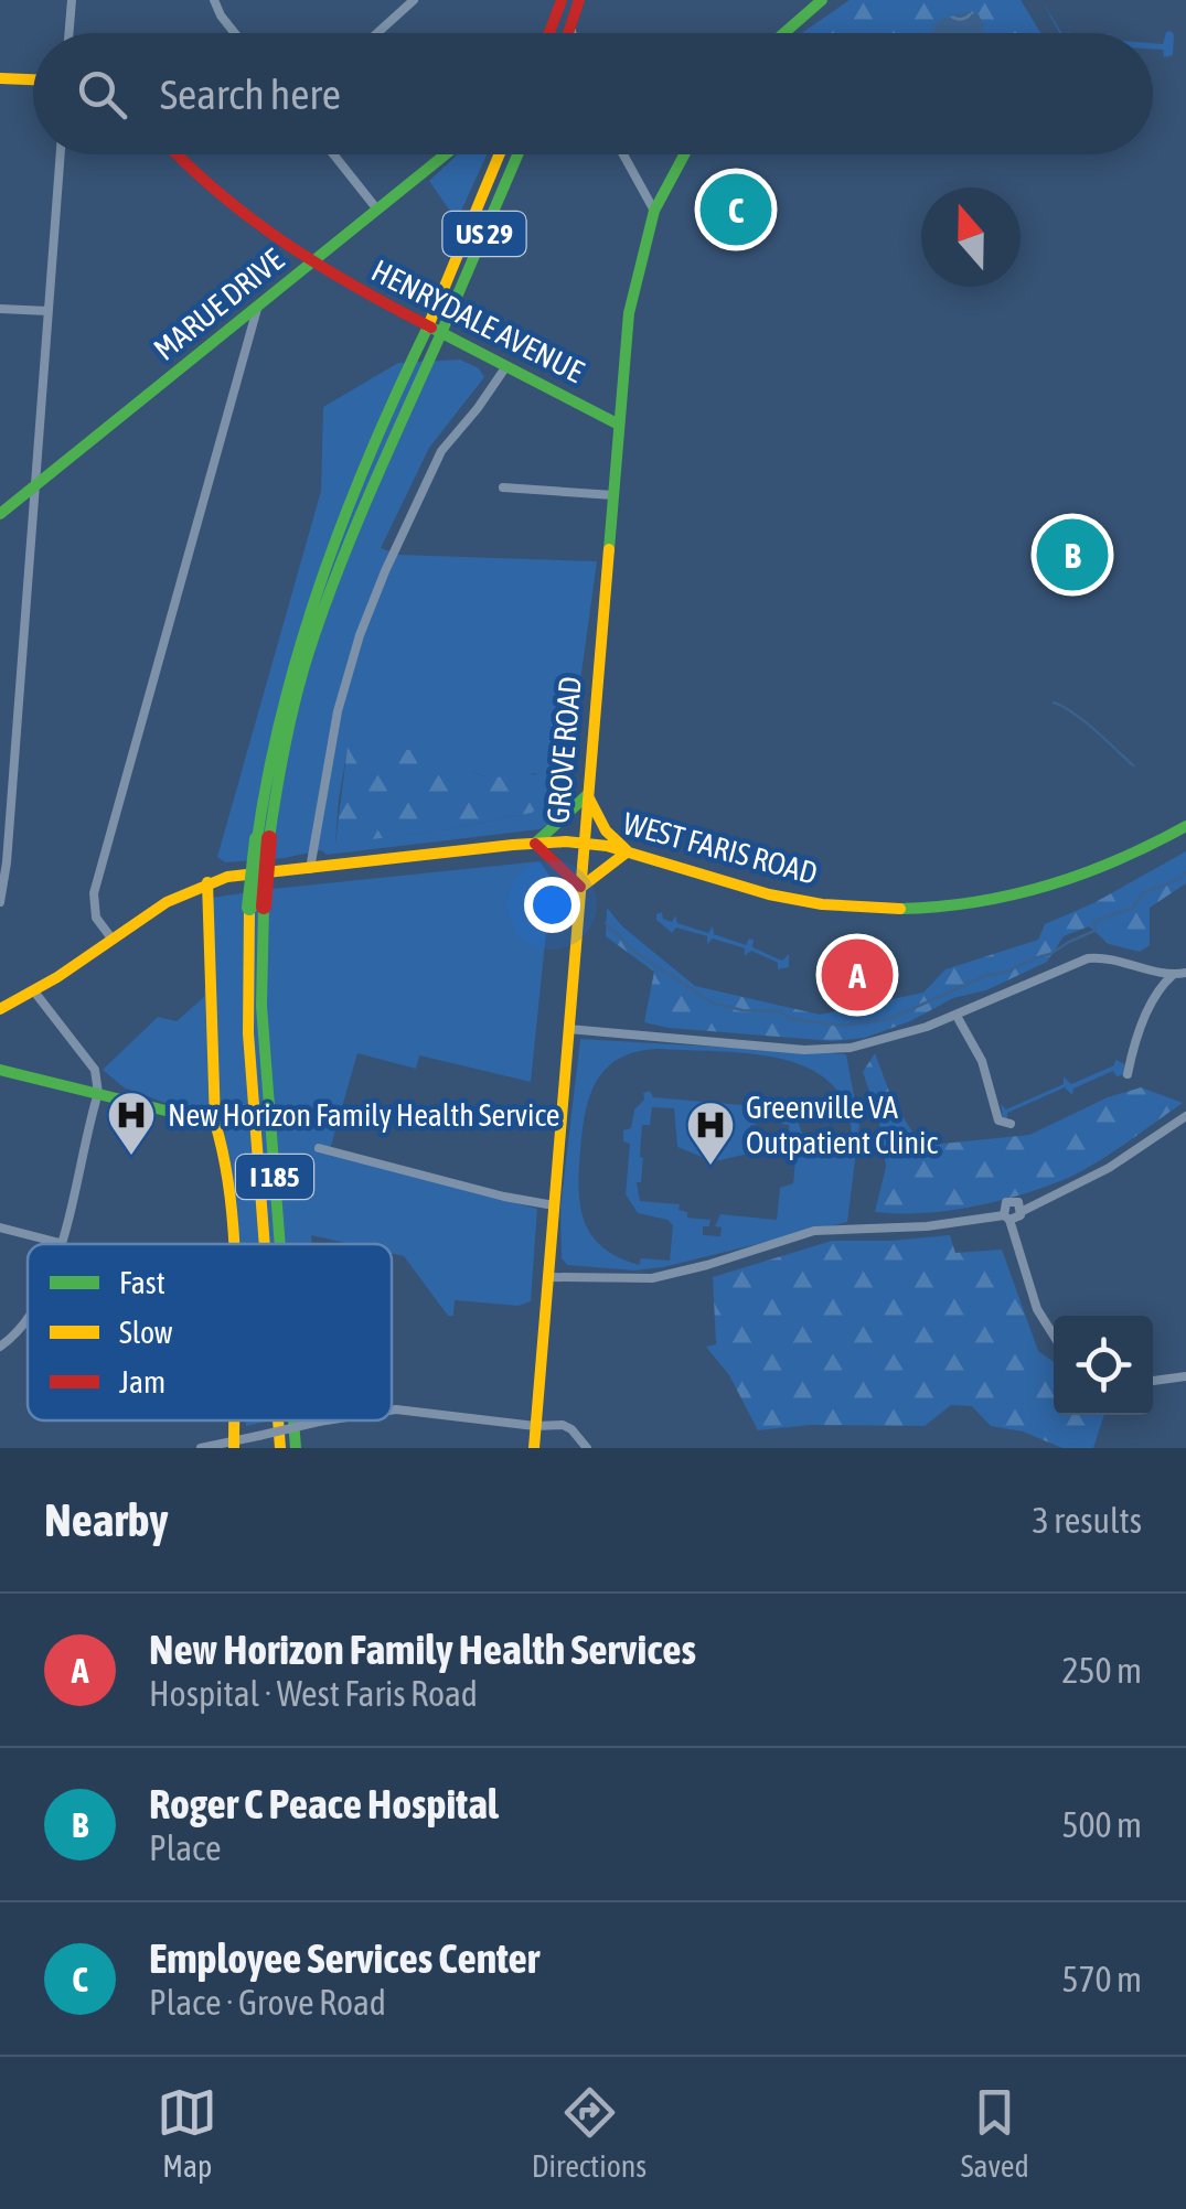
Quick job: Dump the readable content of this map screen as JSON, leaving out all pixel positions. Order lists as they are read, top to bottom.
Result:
{
  "streets": {
    "main road": [
      "US 29",
      "MARUE DRIVE",
      "HENRYDALE AVENUE",
      "GROVE ROAD",
      "WEST FARIS ROAD",
      "I 185"
    ]
  },
  "crossings": [
    ["US 29", "HENRYDALE AVENUE"],
    ["US 29", "I 185"],
    ["MARUE DRIVE", "HENRYDALE AVENUE"],
    ["HENRYDALE AVENUE", "GROVE ROAD"],
    ["HENRYDALE AVENUE", "I 185"],
    ["GROVE ROAD", "WEST FARIS ROAD"]
  ],
  "places": {
    "hospital": ["New Horizon Family Health Service", "Greenville VA Outpatient Clinic"]
  },
  "legend": ["Fast", "Slow", "Jam"],
  "north": "top",
  "page": {
    "search": "Search here",
    "pins": ["C", "B", "A"],
    "heading": ["Nearby", "3 results"],
    "list": [
      {
        "mark": "A",
        "name": "New Horizon Family Health Services",
        "note": "Hospital · West Faris Road",
        "value": "250 m"
      },
      {
        "mark": "B",
        "name": "Roger C Peace Hospital",
        "note": "Place",
        "value": "500 m"
      },
      {
        "mark": "C",
        "name": "Employee Services Center",
        "note": "Place · Grove Road",
        "value": "570 m"
      }
    ],
    "nav": ["Map", "Directions", "Saved"]
  }
}
